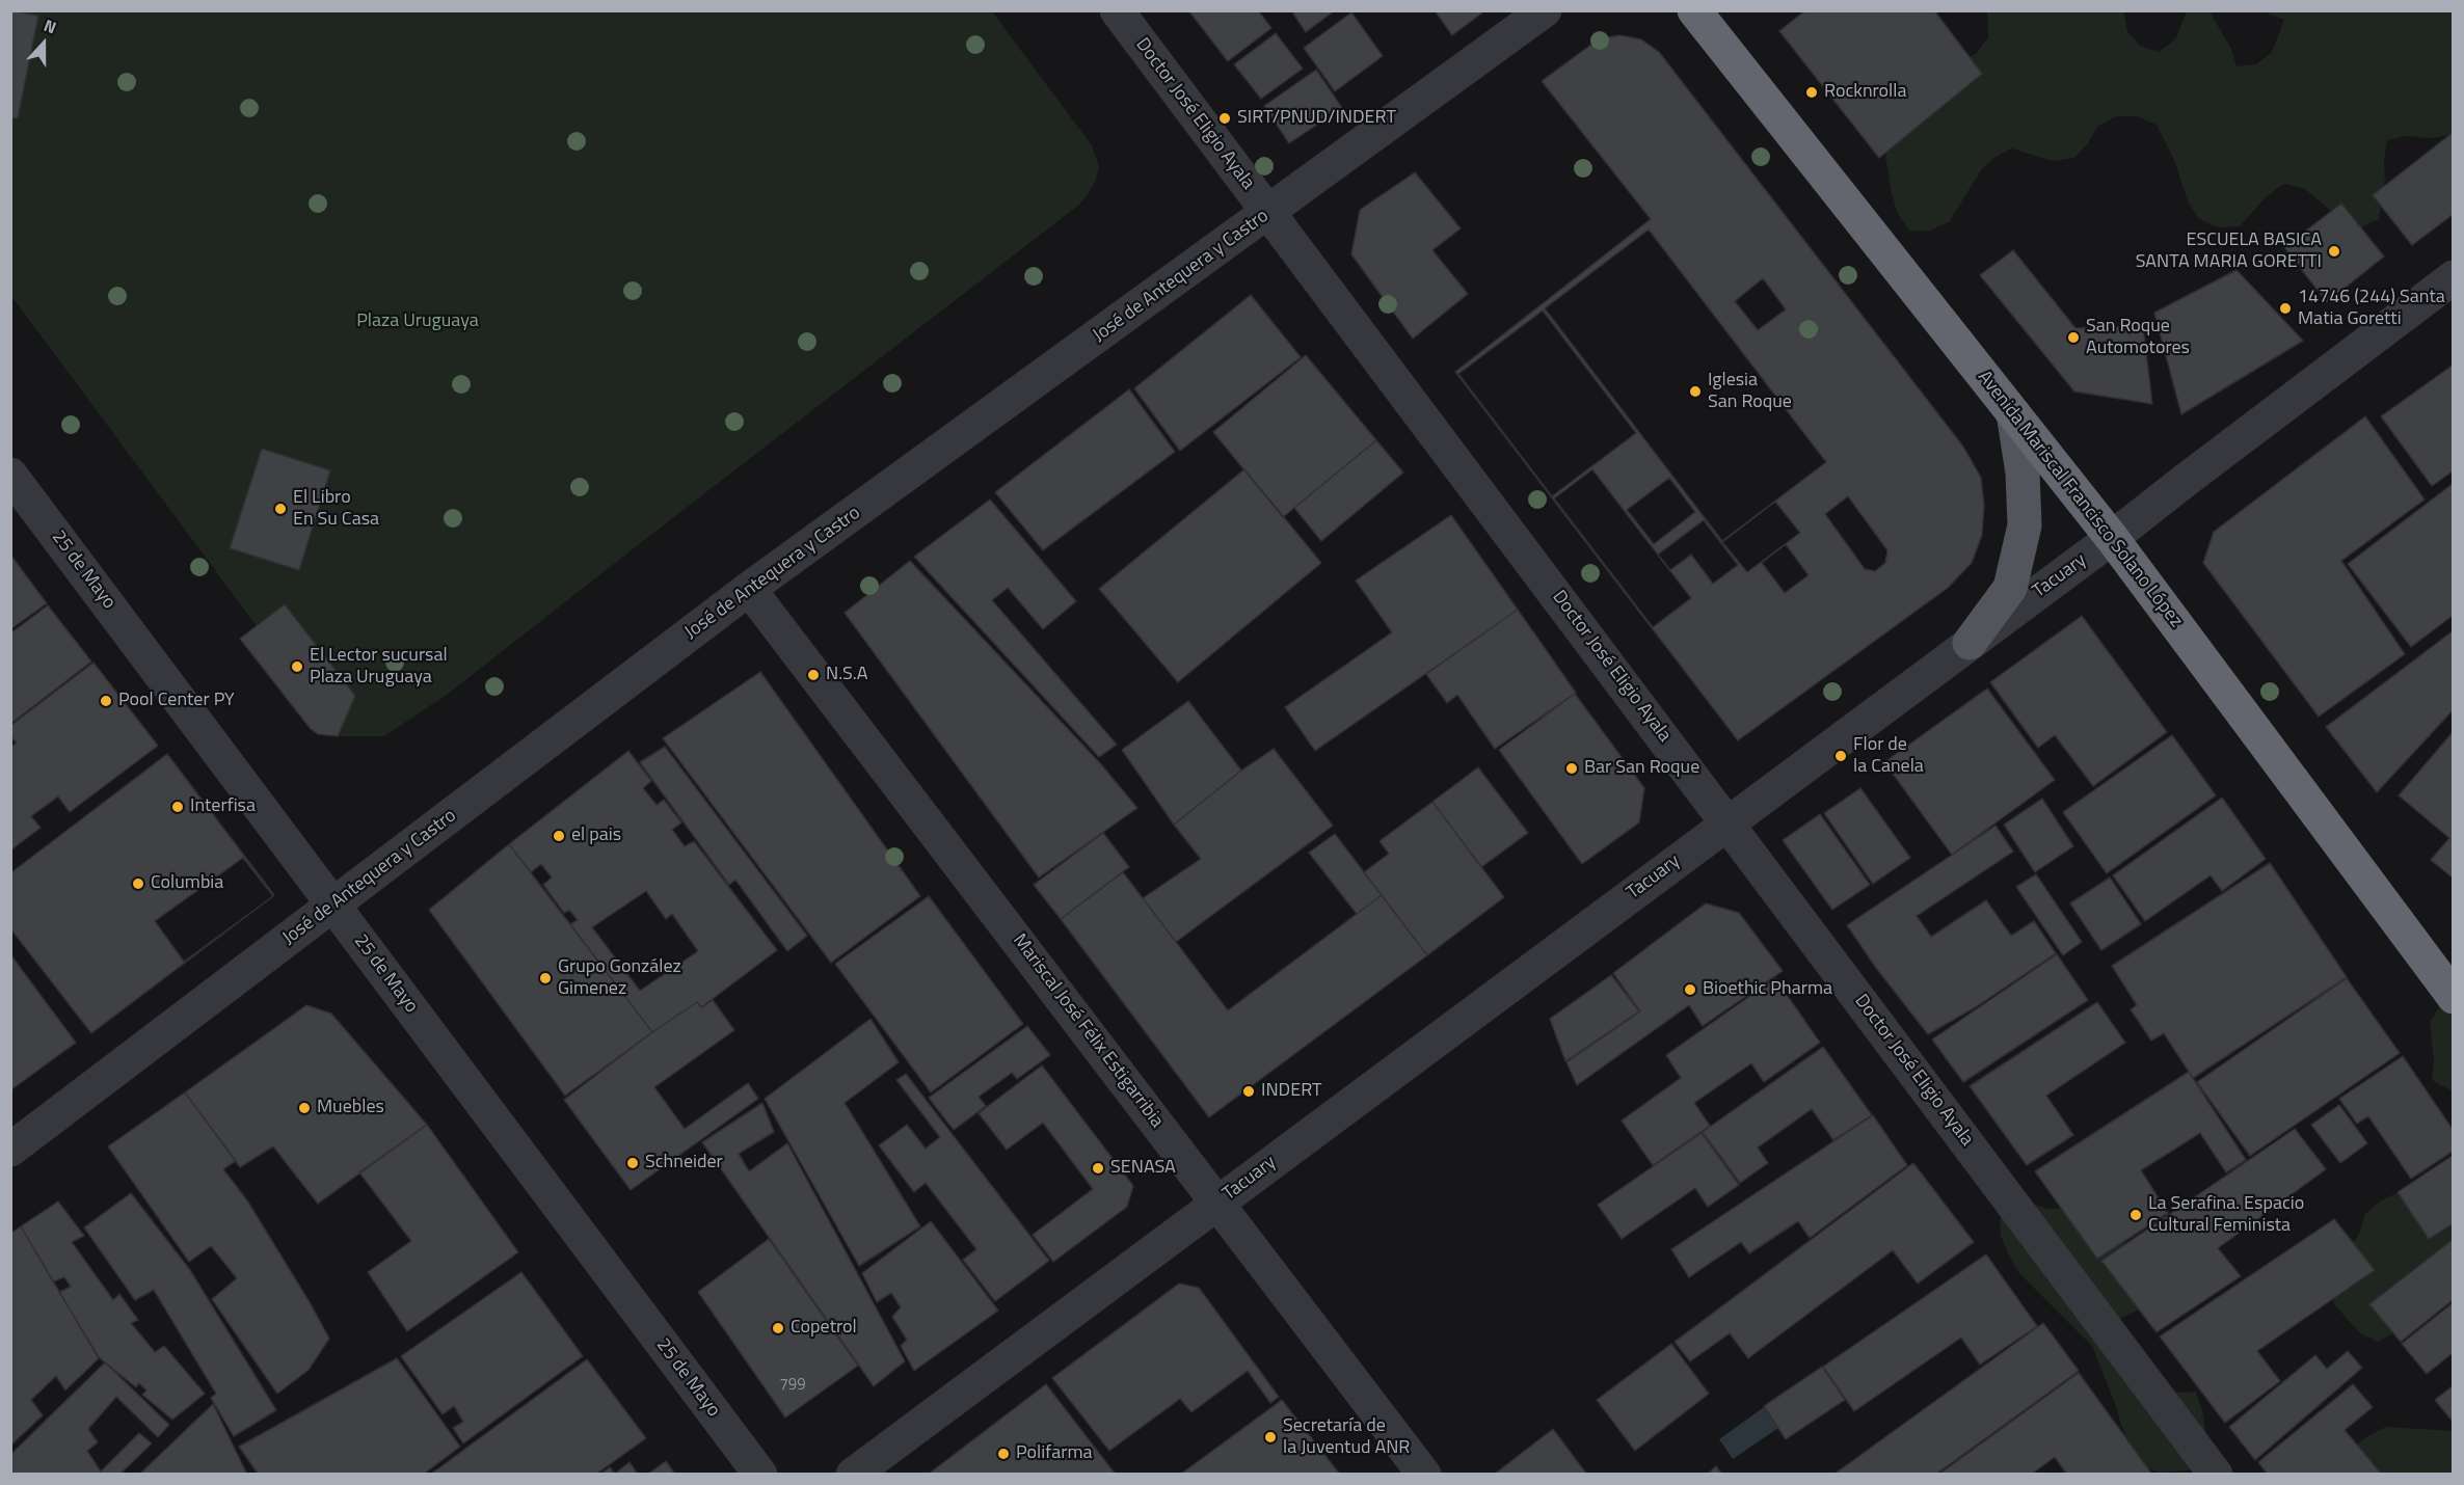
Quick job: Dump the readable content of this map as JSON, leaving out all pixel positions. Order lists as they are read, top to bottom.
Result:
{
  "streets": {
    "highway": ["Avenida Mariscal Francisco Solano López"],
    "street": [
      "Doctor José Eligio Ayala",
      "José de Antequera y Castro",
      "25 de Mayo",
      "Tacuary",
      "Mariscal José Félix Estigarribia"
    ]
  },
  "crossings": [
    ["Doctor José Eligio Ayala", "José de Antequera y Castro"],
    ["Doctor José Eligio Ayala", "Tacuary"],
    ["José de Antequera y Castro", "25 de Mayo"],
    ["José de Antequera y Castro", "Mariscal José Félix Estigarribia"],
    ["Avenida Mariscal Francisco Solano López", "Tacuary"],
    ["Tacuary", "Mariscal José Félix Estigarribia"]
  ],
  "parks": ["Plaza Uruguaya"],
  "places": [
    "Rocknrolla",
    "SIRT/PNUD/INDERT",
    "ESCUELA BASICA SANTA MARIA GORETTI",
    "14746 (244) Santa Matia Goretti",
    "San Roque Automotores",
    "Iglesia San Roque",
    "El Libro En Su Casa",
    "El Lector sucursal Plaza Uruguaya",
    "N.S.A",
    "Pool Center PY",
    "Flor de la Canela",
    "Bar San Roque",
    "Interfisa",
    "el pais",
    "Columbia",
    "Grupo González Gimenez",
    "Bioethic Pharma",
    "INDERT",
    "Muebles",
    "Schneider",
    "SENASA",
    "La Serafina. Espacio Cultural Feminista",
    "Copetrol",
    "Secretaría de la Juventud ANR",
    "Polifarma"
  ],
  "house_numbers": ["799"],
  "north": "top"
}
